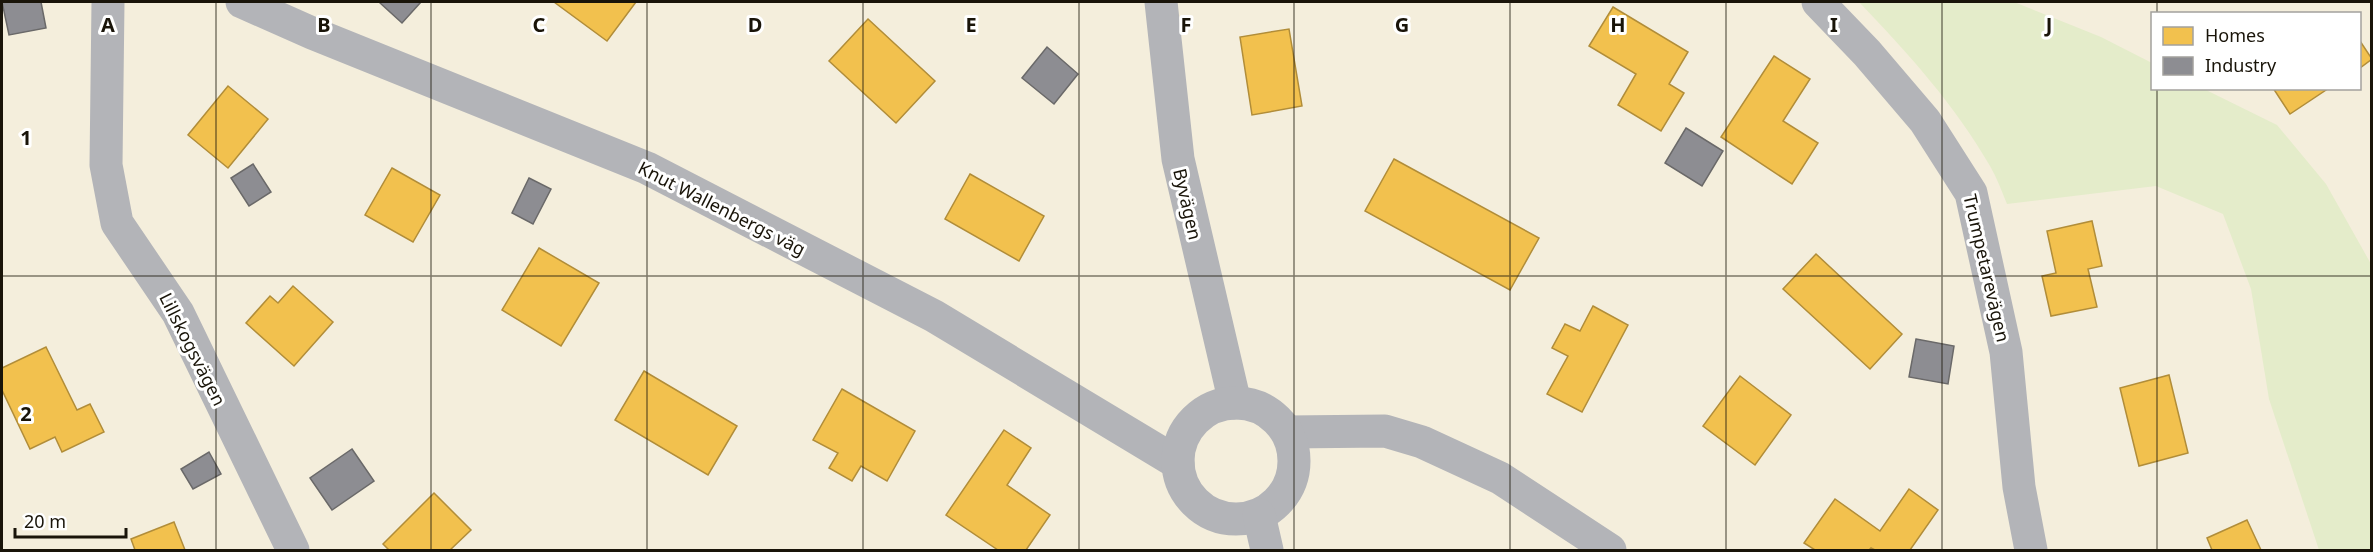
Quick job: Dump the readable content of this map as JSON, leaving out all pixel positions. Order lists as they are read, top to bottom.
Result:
{
  "streets": {
    "street": [
      "Byvägen",
      "Knut Wallenbergs väg",
      "Trumpetarevägen",
      "Lillskogsvägen"
    ]
  },
  "crossings": [
    ["Byvägen", "Knut Wallenbergs väg"]
  ],
  "legend": ["Homes", "Industry"],
  "scale_bar": "20 m",
  "grid": {
    "columns": [
      "A",
      "B",
      "C",
      "D",
      "E",
      "F",
      "G",
      "H",
      "I",
      "J"
    ],
    "rows": ["1", "2"]
  }
}
